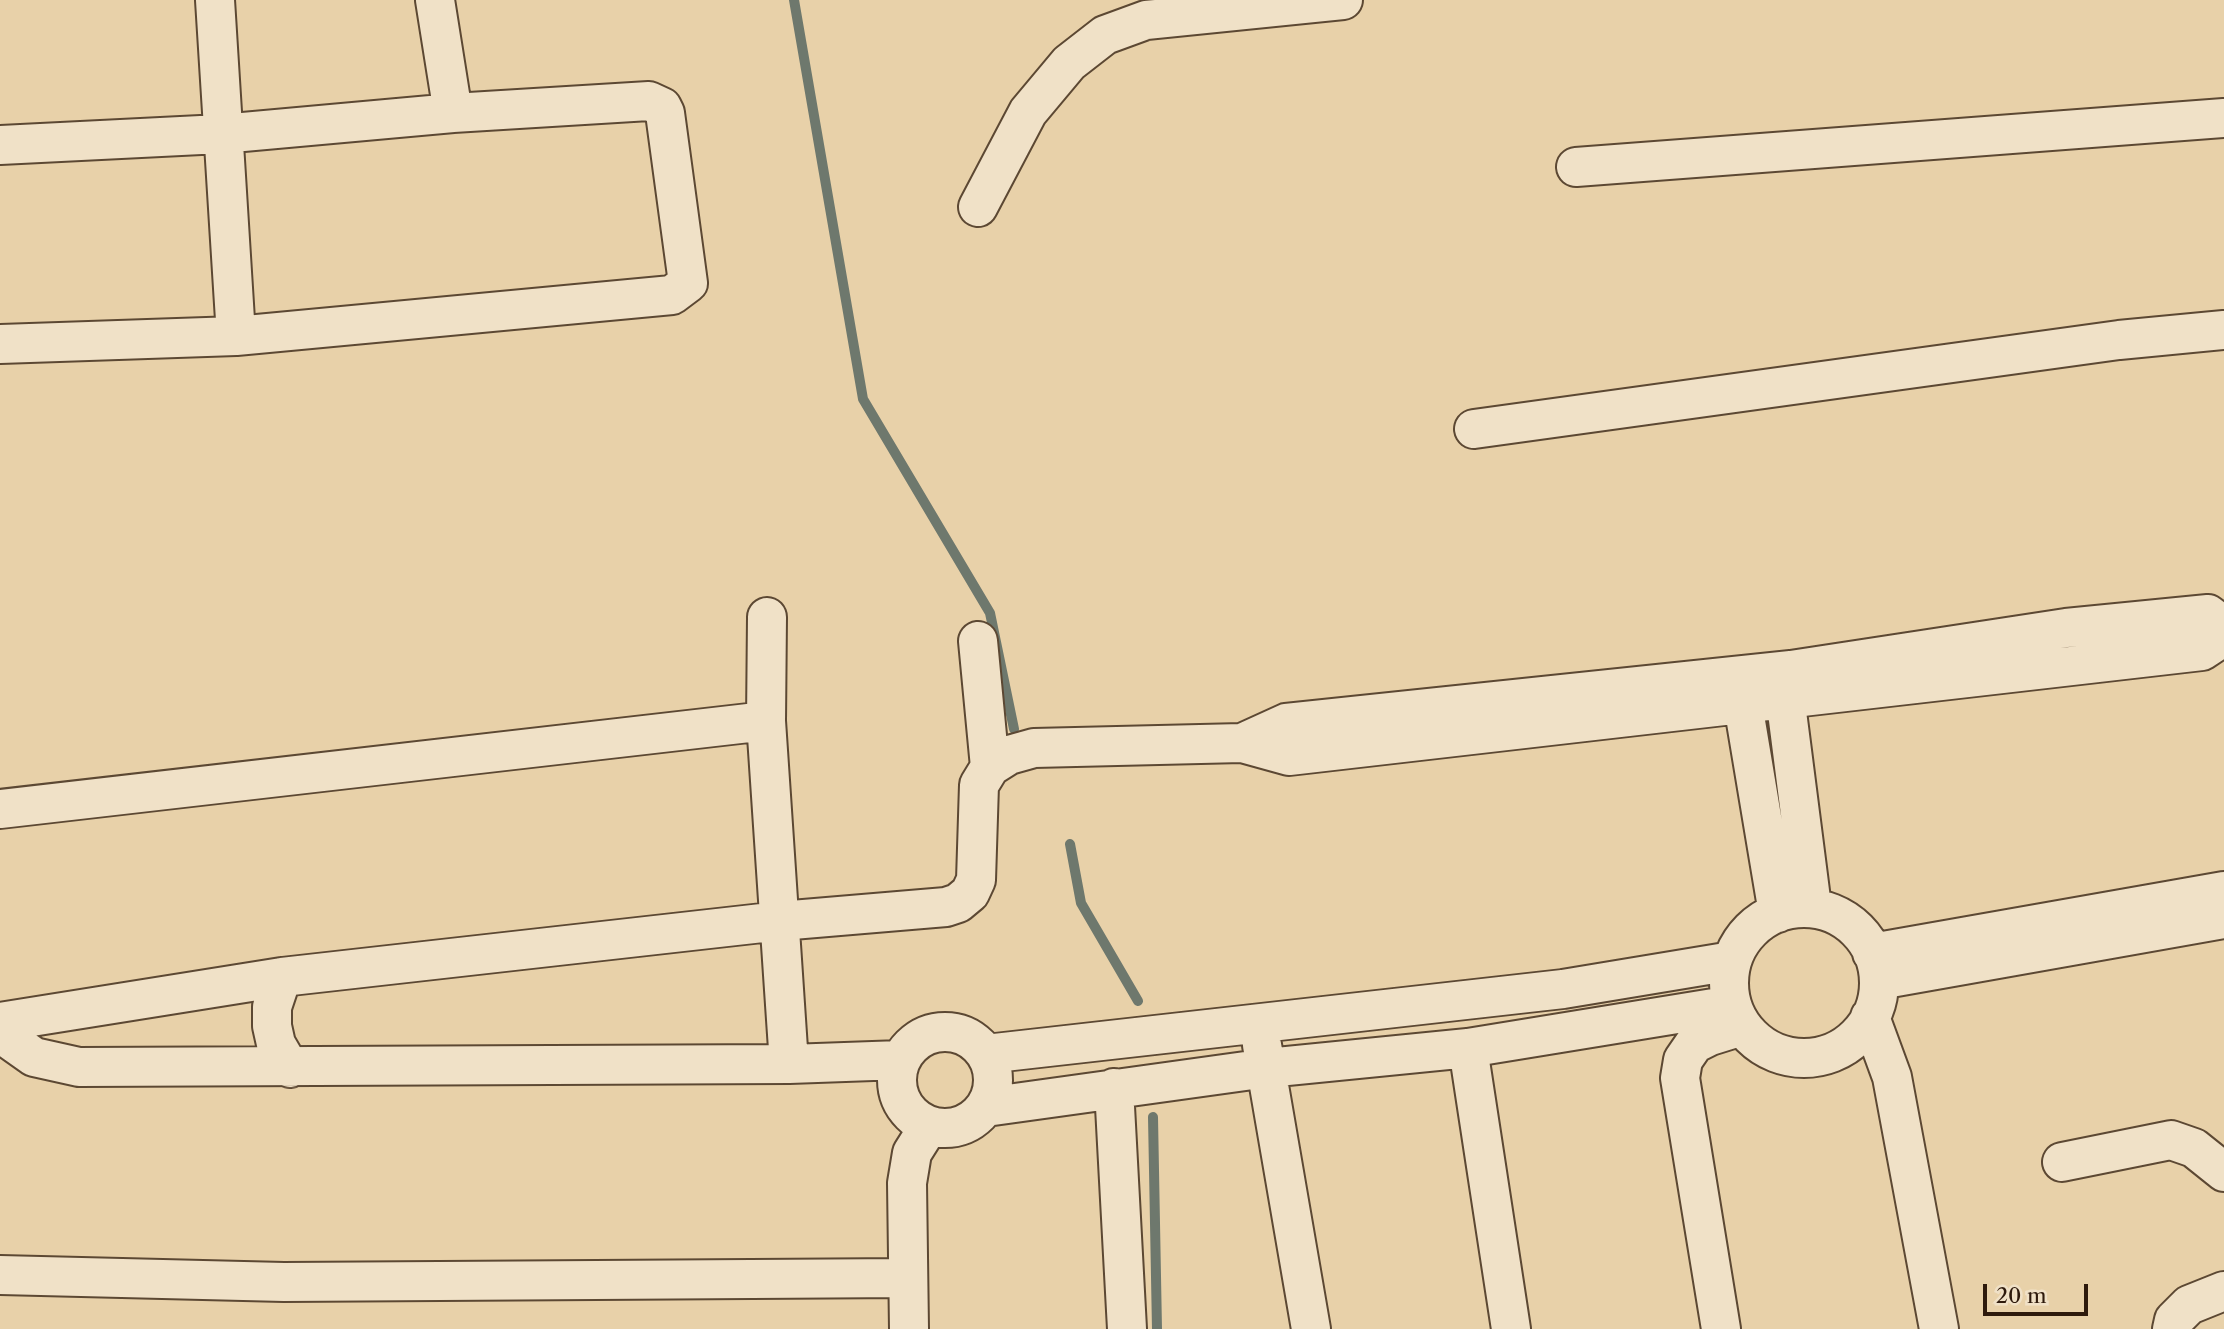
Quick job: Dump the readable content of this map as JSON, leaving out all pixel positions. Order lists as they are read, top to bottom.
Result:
{
  "scale_bar": "20 m"
}
